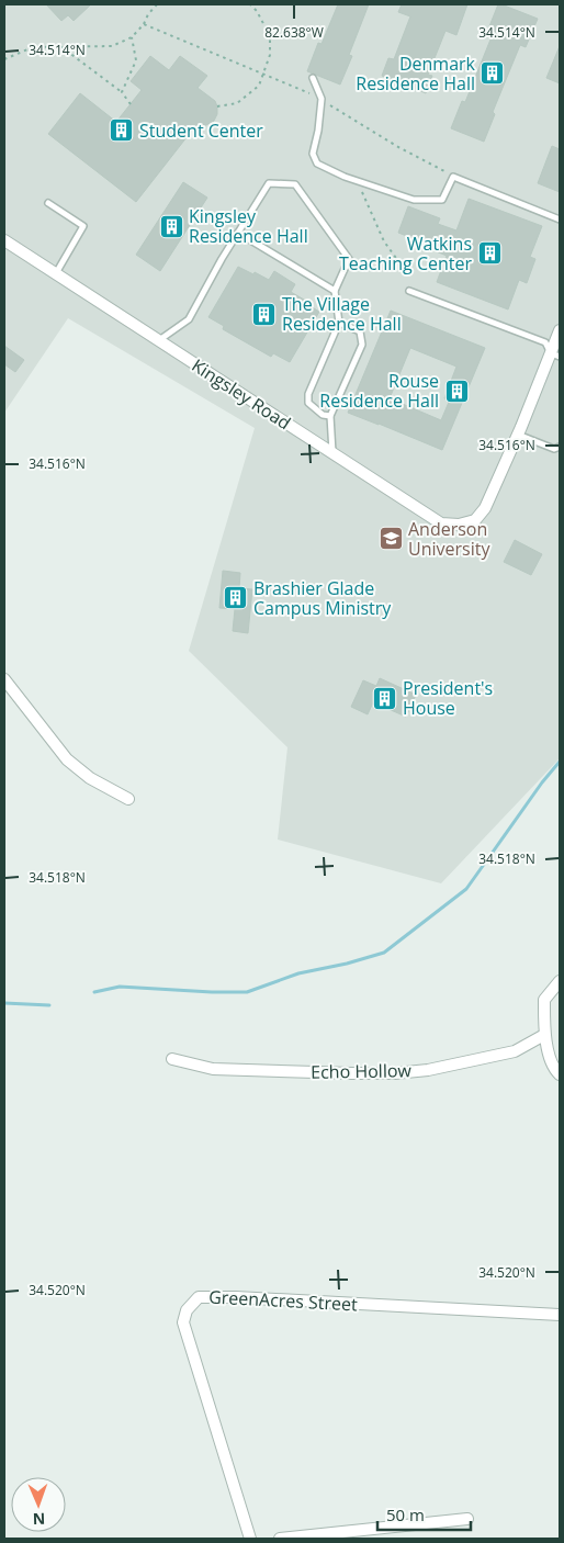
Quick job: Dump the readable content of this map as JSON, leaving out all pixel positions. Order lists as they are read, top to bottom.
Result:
{
  "streets": {
    "street": ["Kingsley Road", "Echo Hollow", "GreenAcres Street"]
  },
  "places": {
    "building": [
      "Denmark Residence Hall",
      "Student Center",
      "Kingsley Residence Hall",
      "Watkins Teaching Center",
      "The Village Residence Hall",
      "Rouse Residence Hall",
      "Brashier Glade Campus Ministry",
      "President's House"
    ],
    "school or university": ["Anderson University"]
  },
  "scale_bar": "50 m",
  "north": "bottom",
  "coordinates": [
    "34.514°N",
    "82.638°W",
    "34.516°N",
    "34.518°N",
    "34.520°N"
  ]
}
